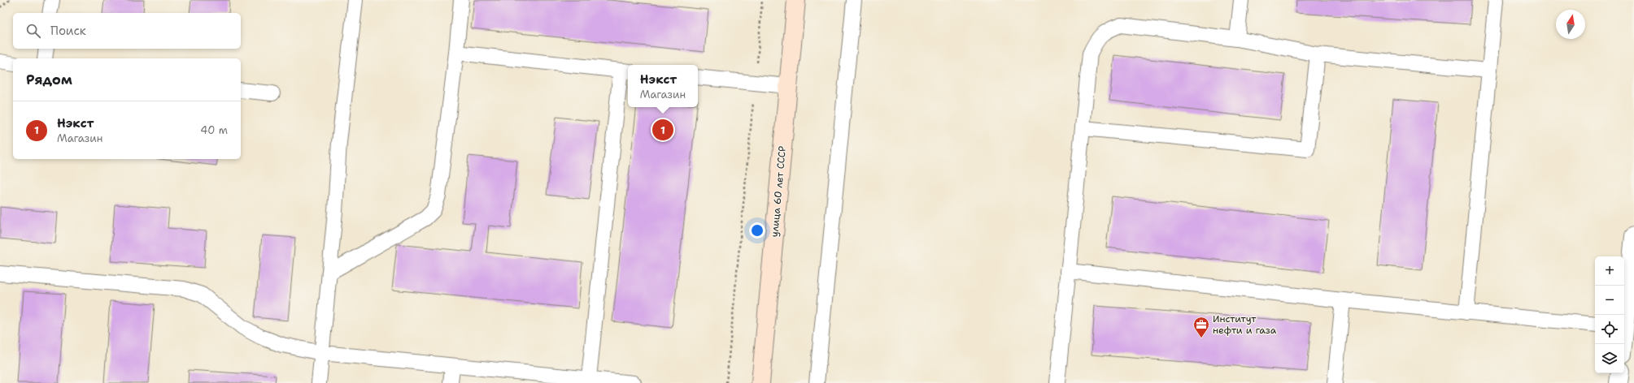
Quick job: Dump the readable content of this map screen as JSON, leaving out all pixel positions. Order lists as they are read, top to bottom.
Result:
{
  "streets": {
    "main road": ["улица 60 лет СССР"]
  },
  "places": {
    "office": ["Институт нефти и газа"]
  },
  "north": "top",
  "page": {
    "search": "Поиск",
    "heading": "Рядом",
    "popup": ["Нэкст", "Магазин"],
    "list": [
      {
        "mark": "1",
        "name": "Нэкст",
        "note": "Магазин",
        "value": "40 m"
      }
    ],
    "pins": "1",
    "map_buttons": ["+", "−"]
  }
}
